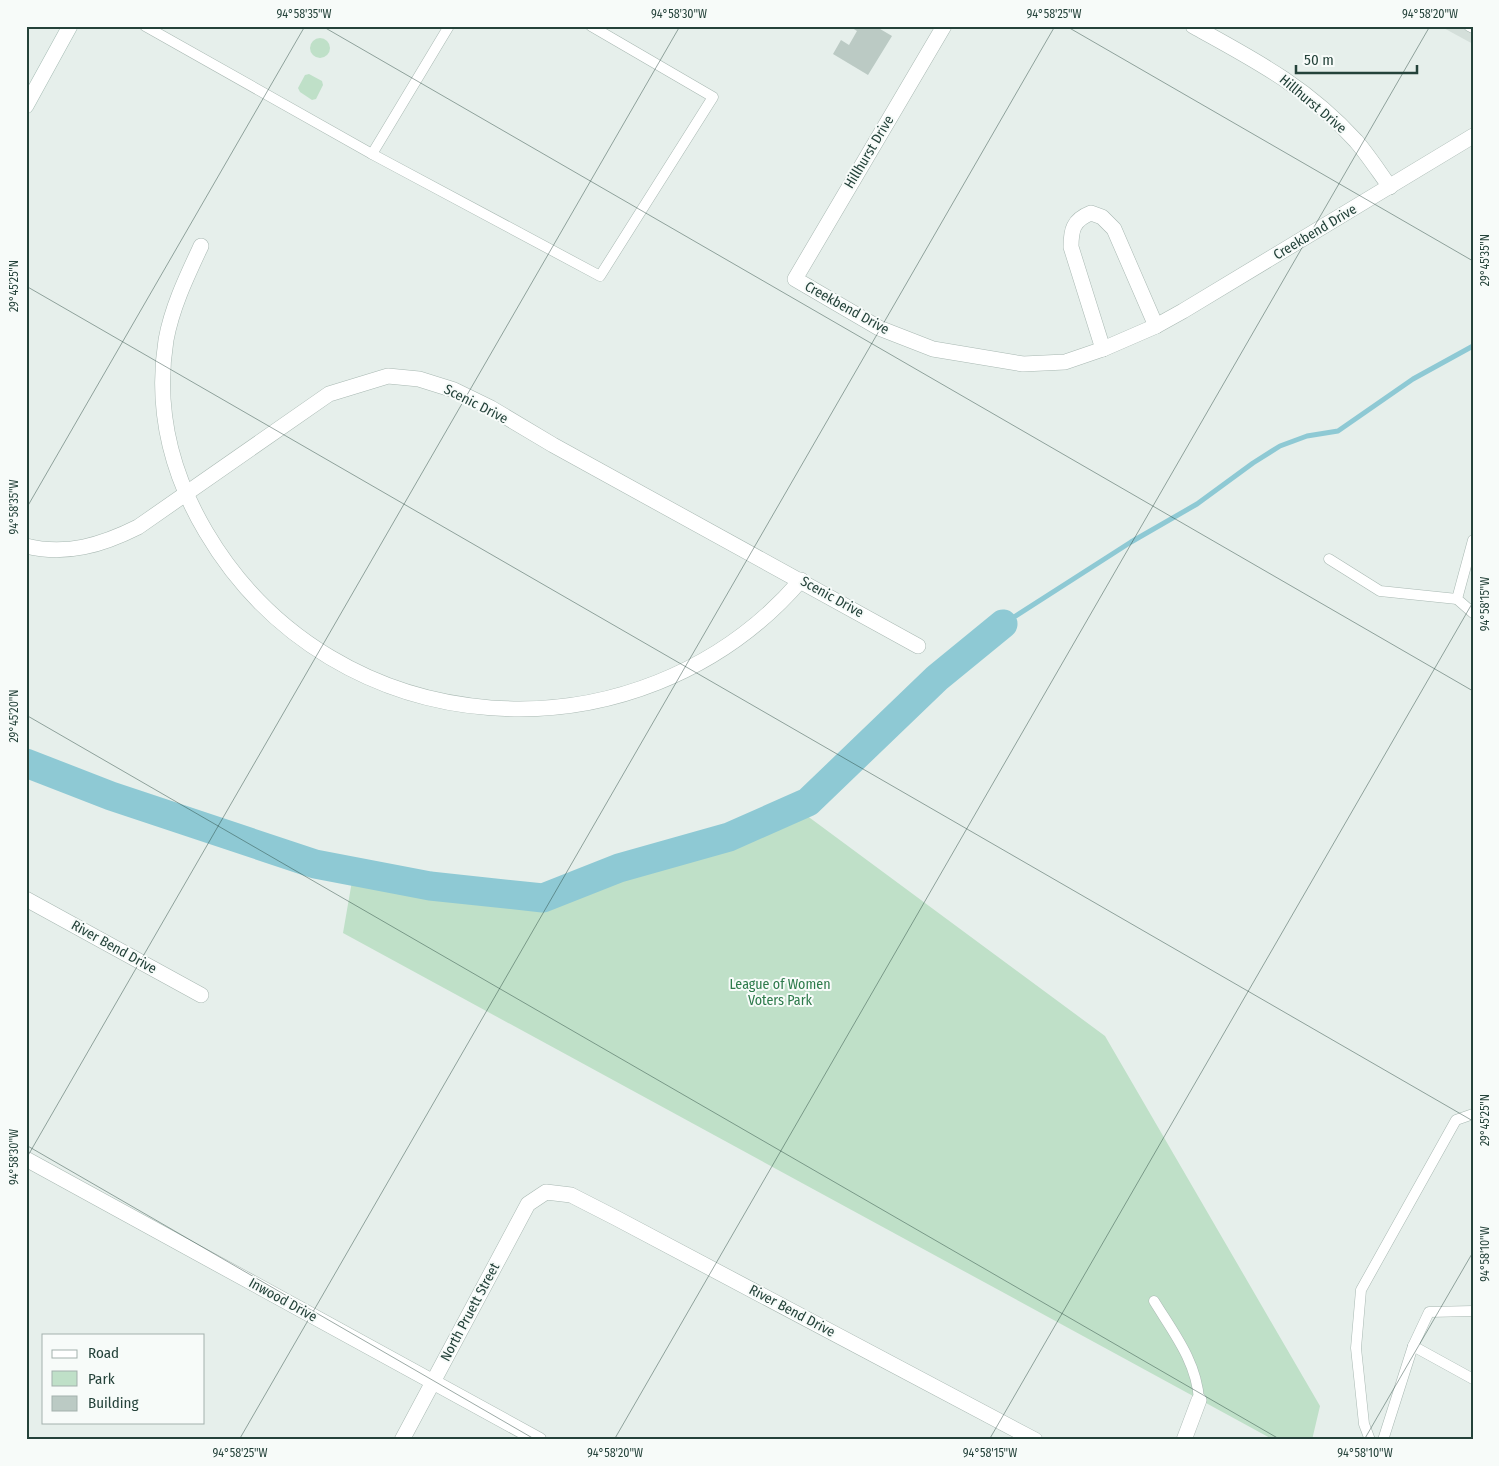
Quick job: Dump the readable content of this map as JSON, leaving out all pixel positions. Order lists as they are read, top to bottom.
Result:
{
  "streets": {
    "street": [
      "Hillhurst Drive",
      "Creekbend Drive",
      "Scenic Drive",
      "River Bend Drive",
      "Inwood Drive",
      "North Pruett Street"
    ]
  },
  "crossings": [
    ["Hillhurst Drive", "Creekbend Drive"],
    ["River Bend Drive", "North Pruett Street"],
    ["Inwood Drive", "North Pruett Street"]
  ],
  "parks": ["League of Women Voters Park"],
  "legend": ["Road", "Park", "Building"],
  "scale_bar": "50 m",
  "coordinates": [
    "94°58'35\"W",
    "94°58'30\"W",
    "94°58'25\"W",
    "94°58'20\"W",
    "29°45'35\"N",
    "29°45'25\"N",
    "94°58'15\"W",
    "29°45'20\"N",
    "94°58'10\"W"
  ]
}
